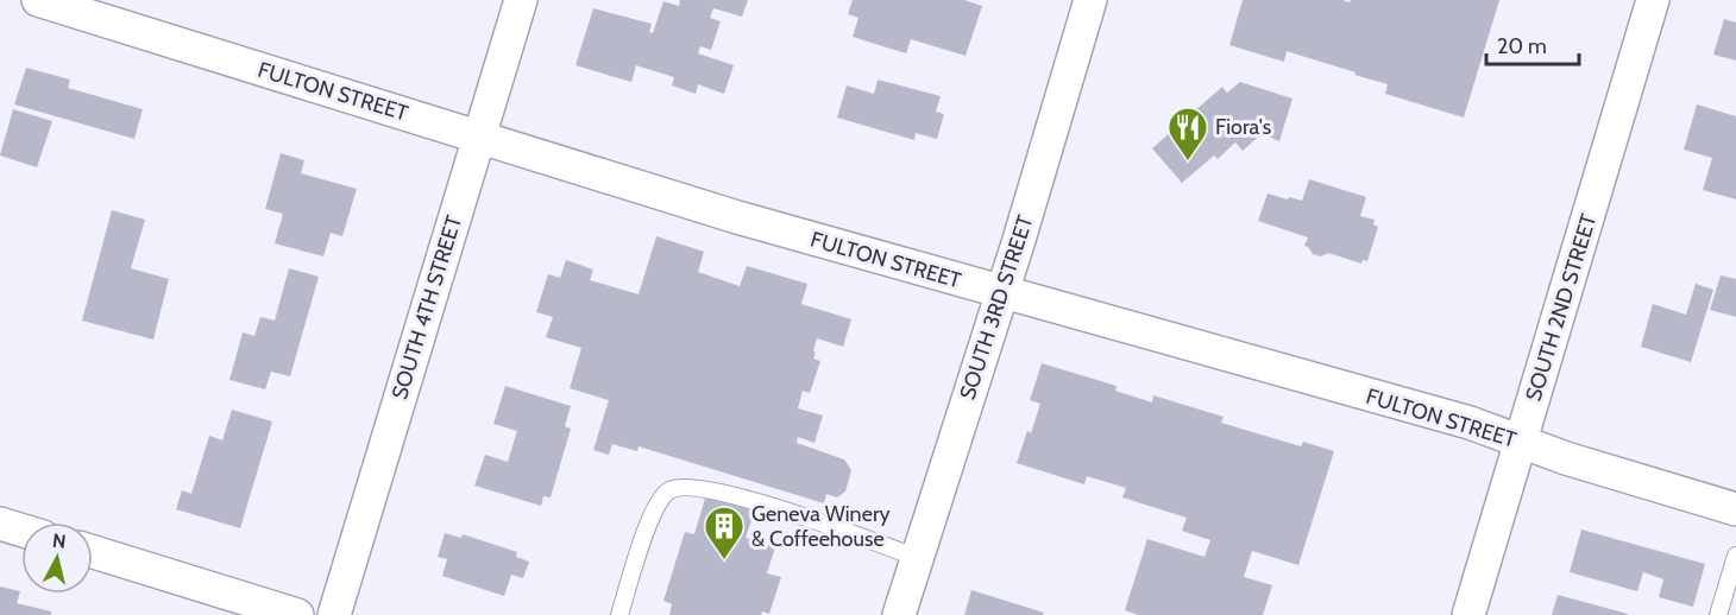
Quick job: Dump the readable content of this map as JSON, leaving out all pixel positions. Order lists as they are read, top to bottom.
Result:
{
  "streets": {
    "street": [
      "FULTON STREET",
      "SOUTH 4TH STREET",
      "SOUTH 3RD STREET",
      "SOUTH 2ND STREET"
    ]
  },
  "crossings": [
    ["FULTON STREET", "SOUTH 4TH STREET"],
    ["FULTON STREET", "SOUTH 3RD STREET"],
    ["FULTON STREET", "SOUTH 2ND STREET"]
  ],
  "places": {
    "restaurant": ["Fiora's"],
    "building": ["Geneva Winery & Coffeehouse"]
  },
  "scale_bar": "20 m",
  "north": "top"
}
